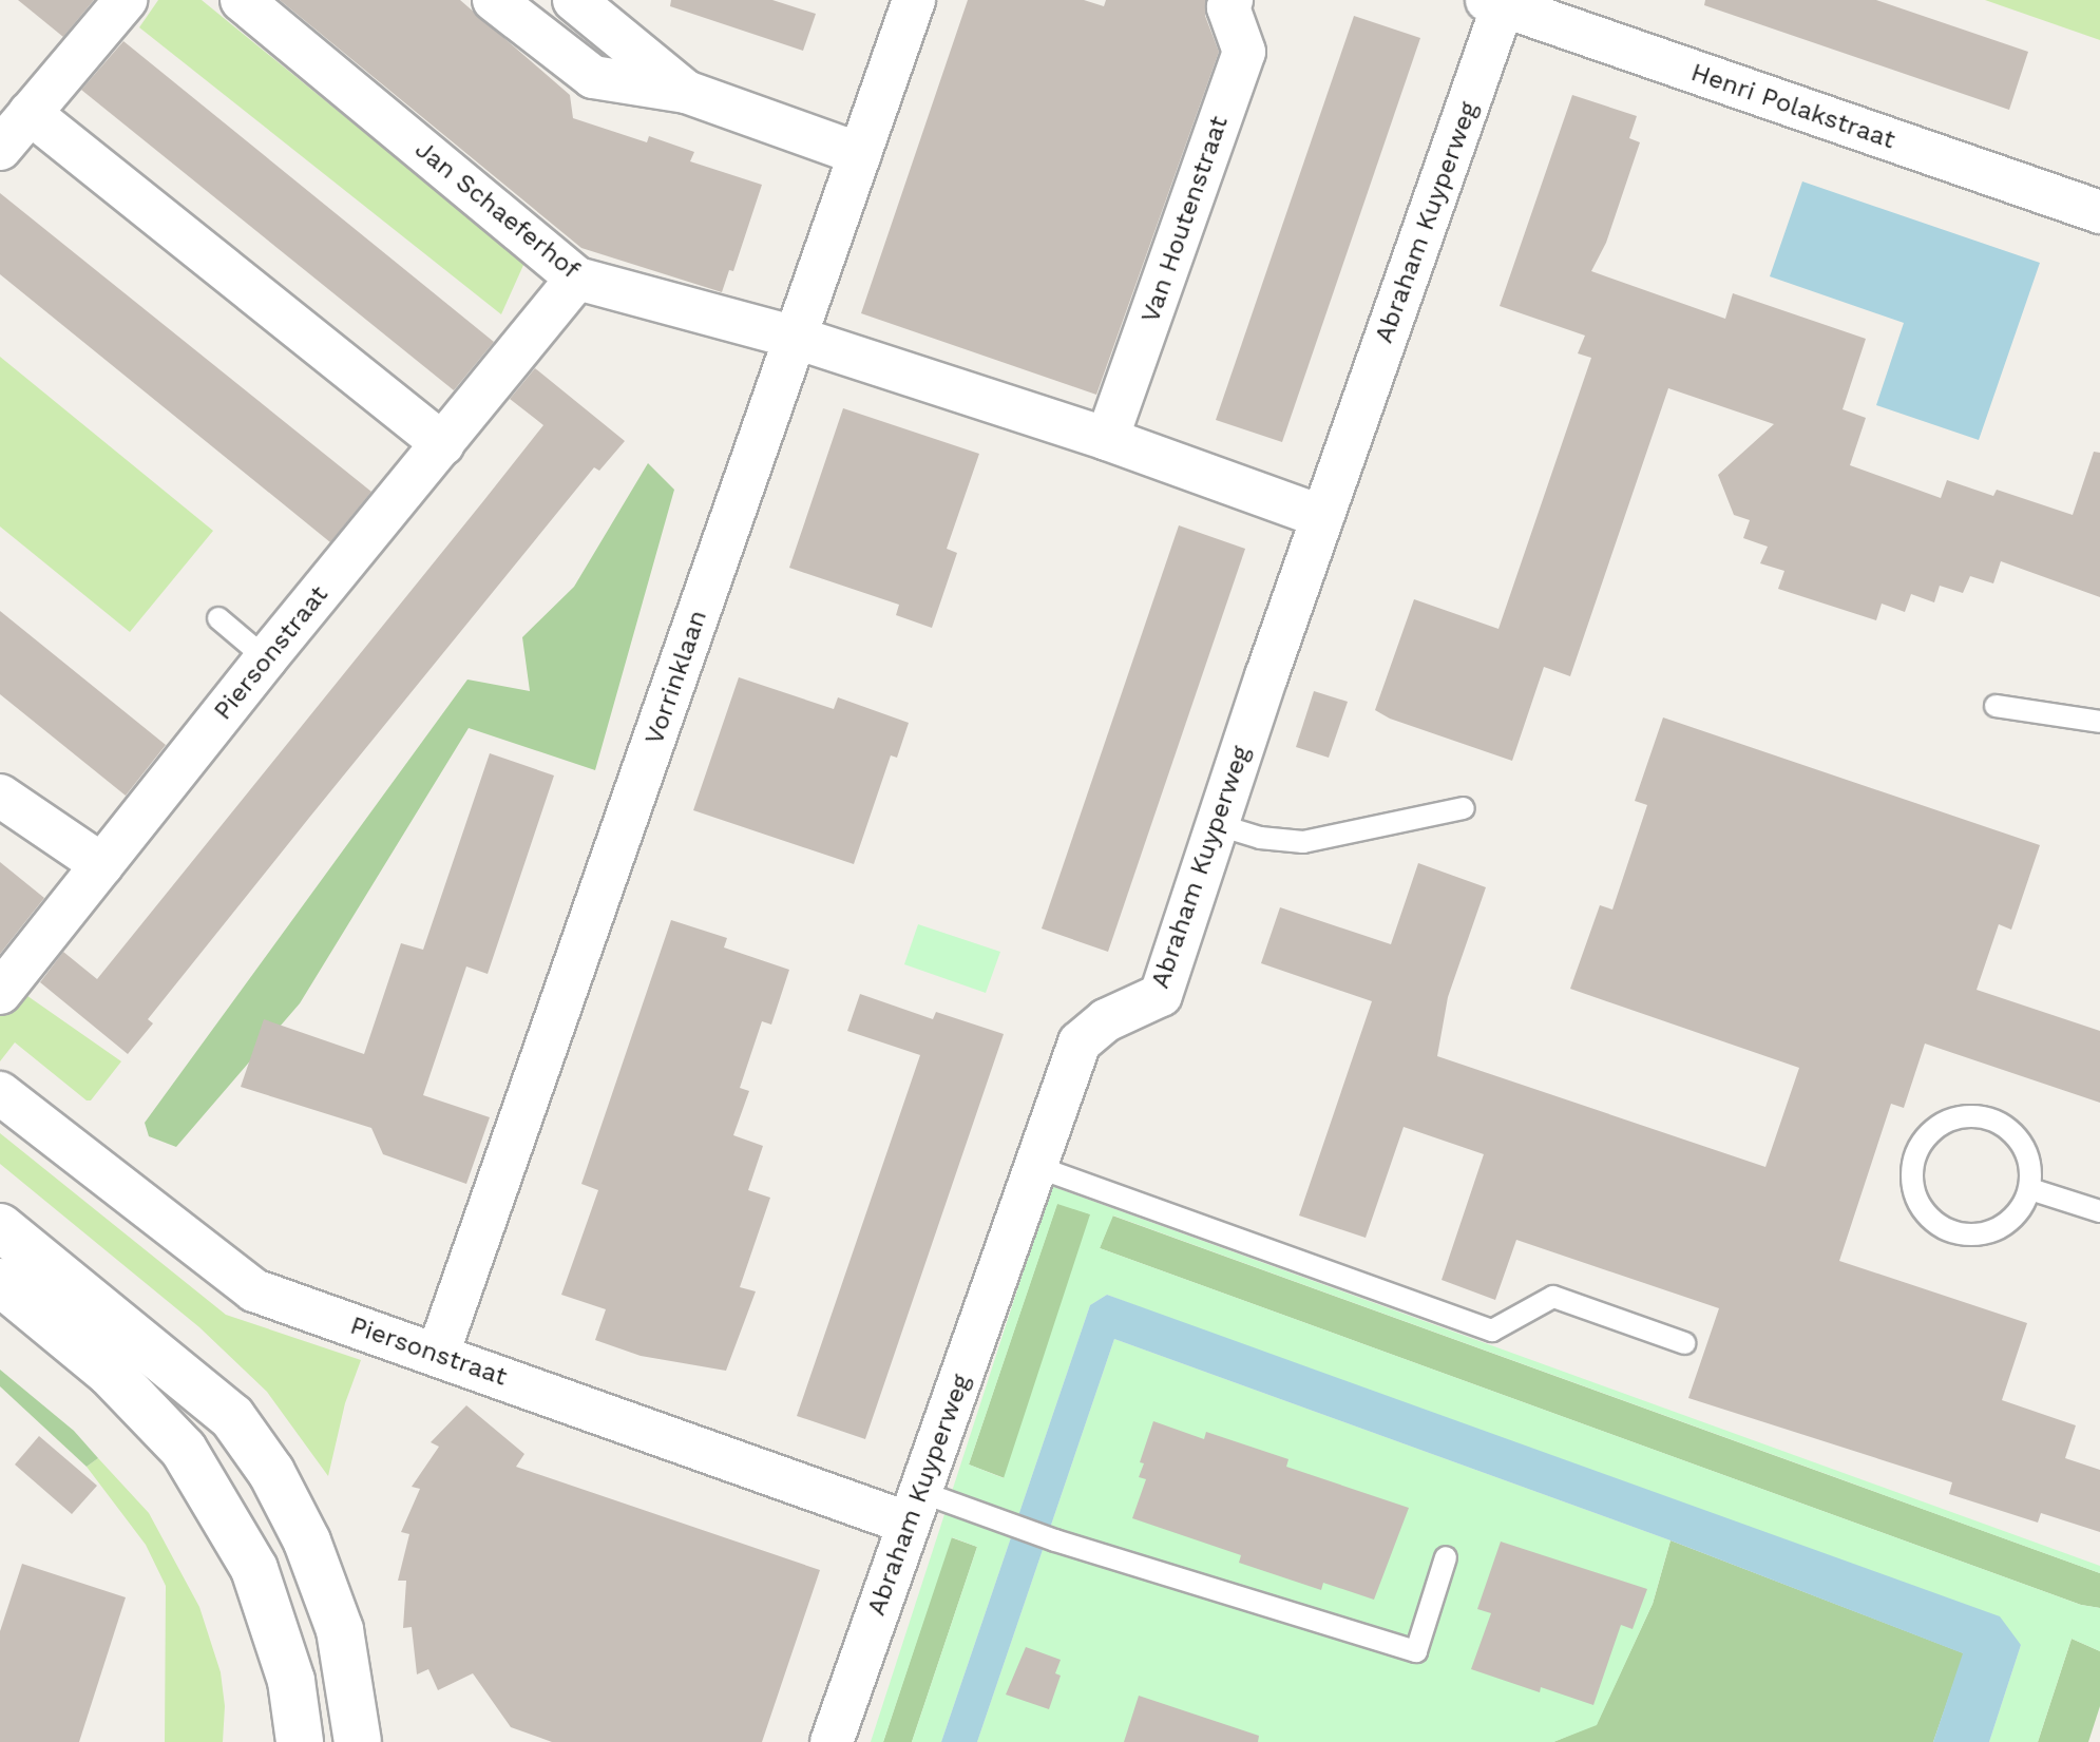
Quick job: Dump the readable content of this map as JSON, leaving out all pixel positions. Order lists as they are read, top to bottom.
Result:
{
  "streets": {
    "street": [
      "Henri Polakstraat",
      "Jan Schaeferhof",
      "Van Houtenstraat",
      "Abraham Kuyperweg",
      "Piersonstraat",
      "Vorrinklaan"
    ]
  },
  "crossings": [
    ["Henri Polakstraat", "Abraham Kuyperweg"],
    ["Jan Schaeferhof", "Piersonstraat"],
    ["Jan Schaeferhof", "Vorrinklaan"],
    ["Abraham Kuyperweg", "Piersonstraat"],
    ["Piersonstraat", "Vorrinklaan"]
  ]
}
